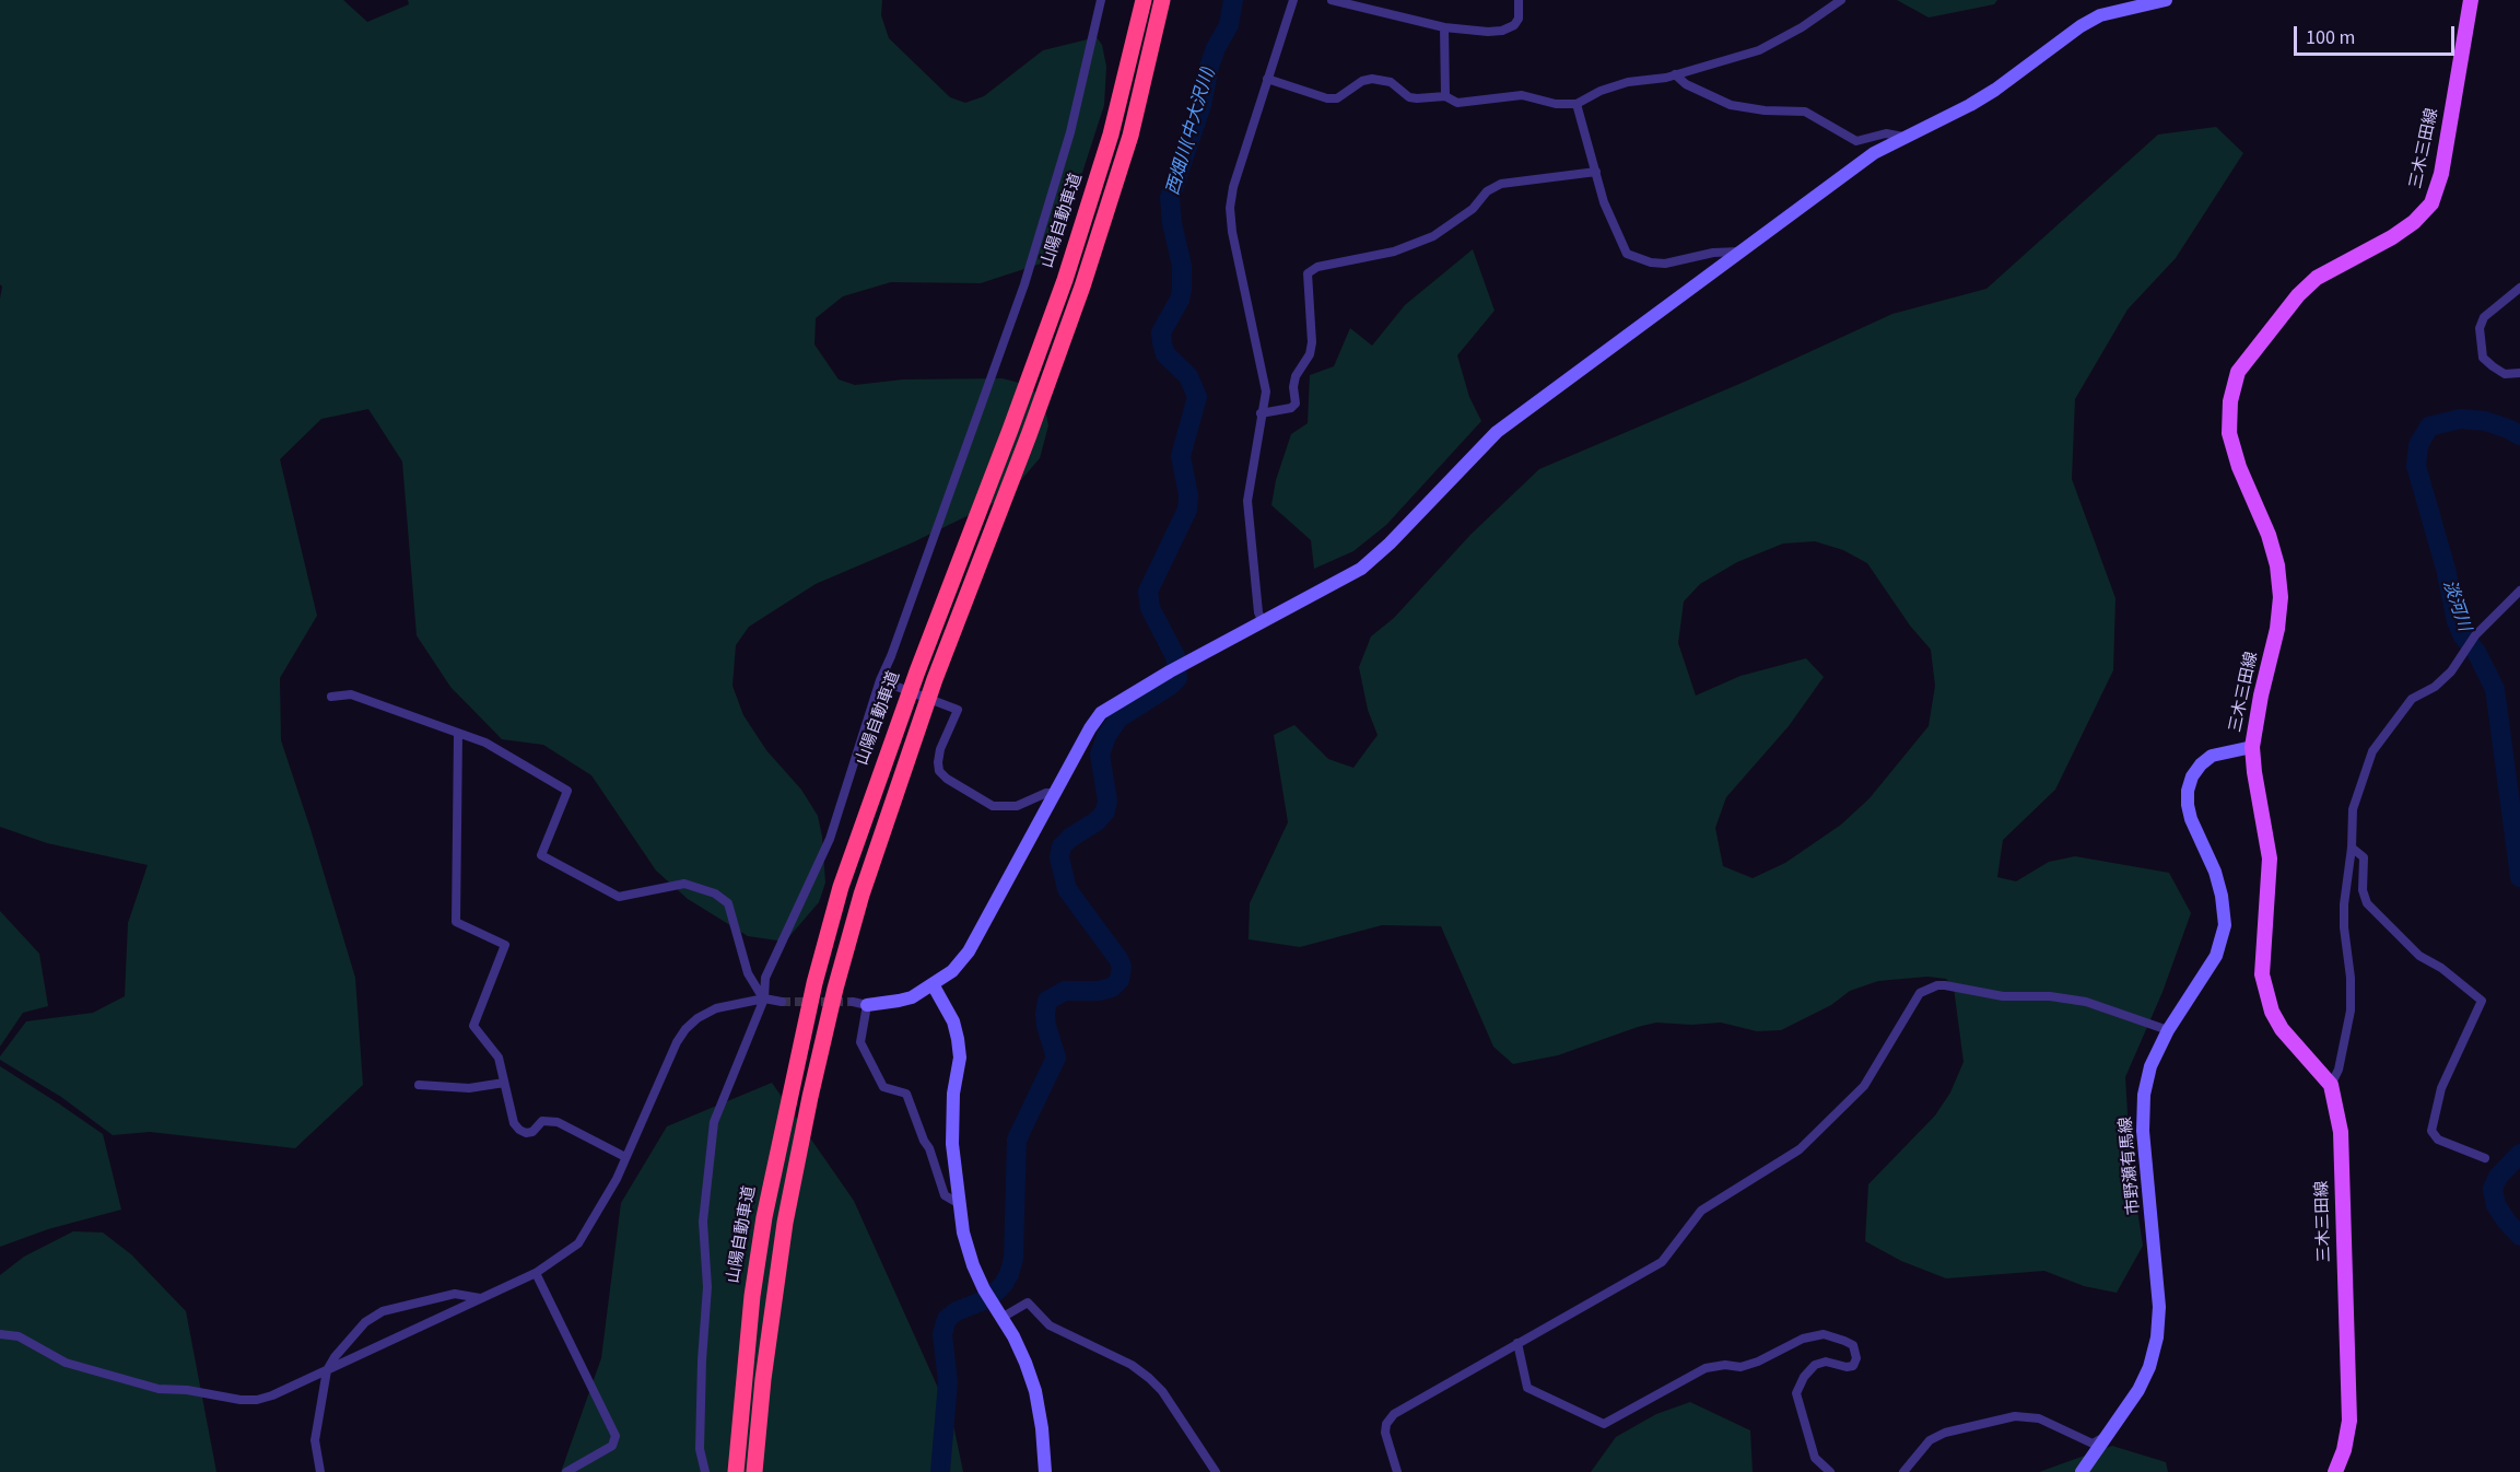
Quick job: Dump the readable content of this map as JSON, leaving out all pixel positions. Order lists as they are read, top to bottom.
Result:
{
  "streets": {
    "highway": ["山陽自動車道"],
    "main road": ["三木三田線"],
    "street": ["市野瀬有馬線"]
  },
  "crossings": [
    ["三木三田線", "市野瀬有馬線"]
  ],
  "water": ["西畑川(中大沢川)", "淡河川"],
  "scale_bar": "100 m"
}
